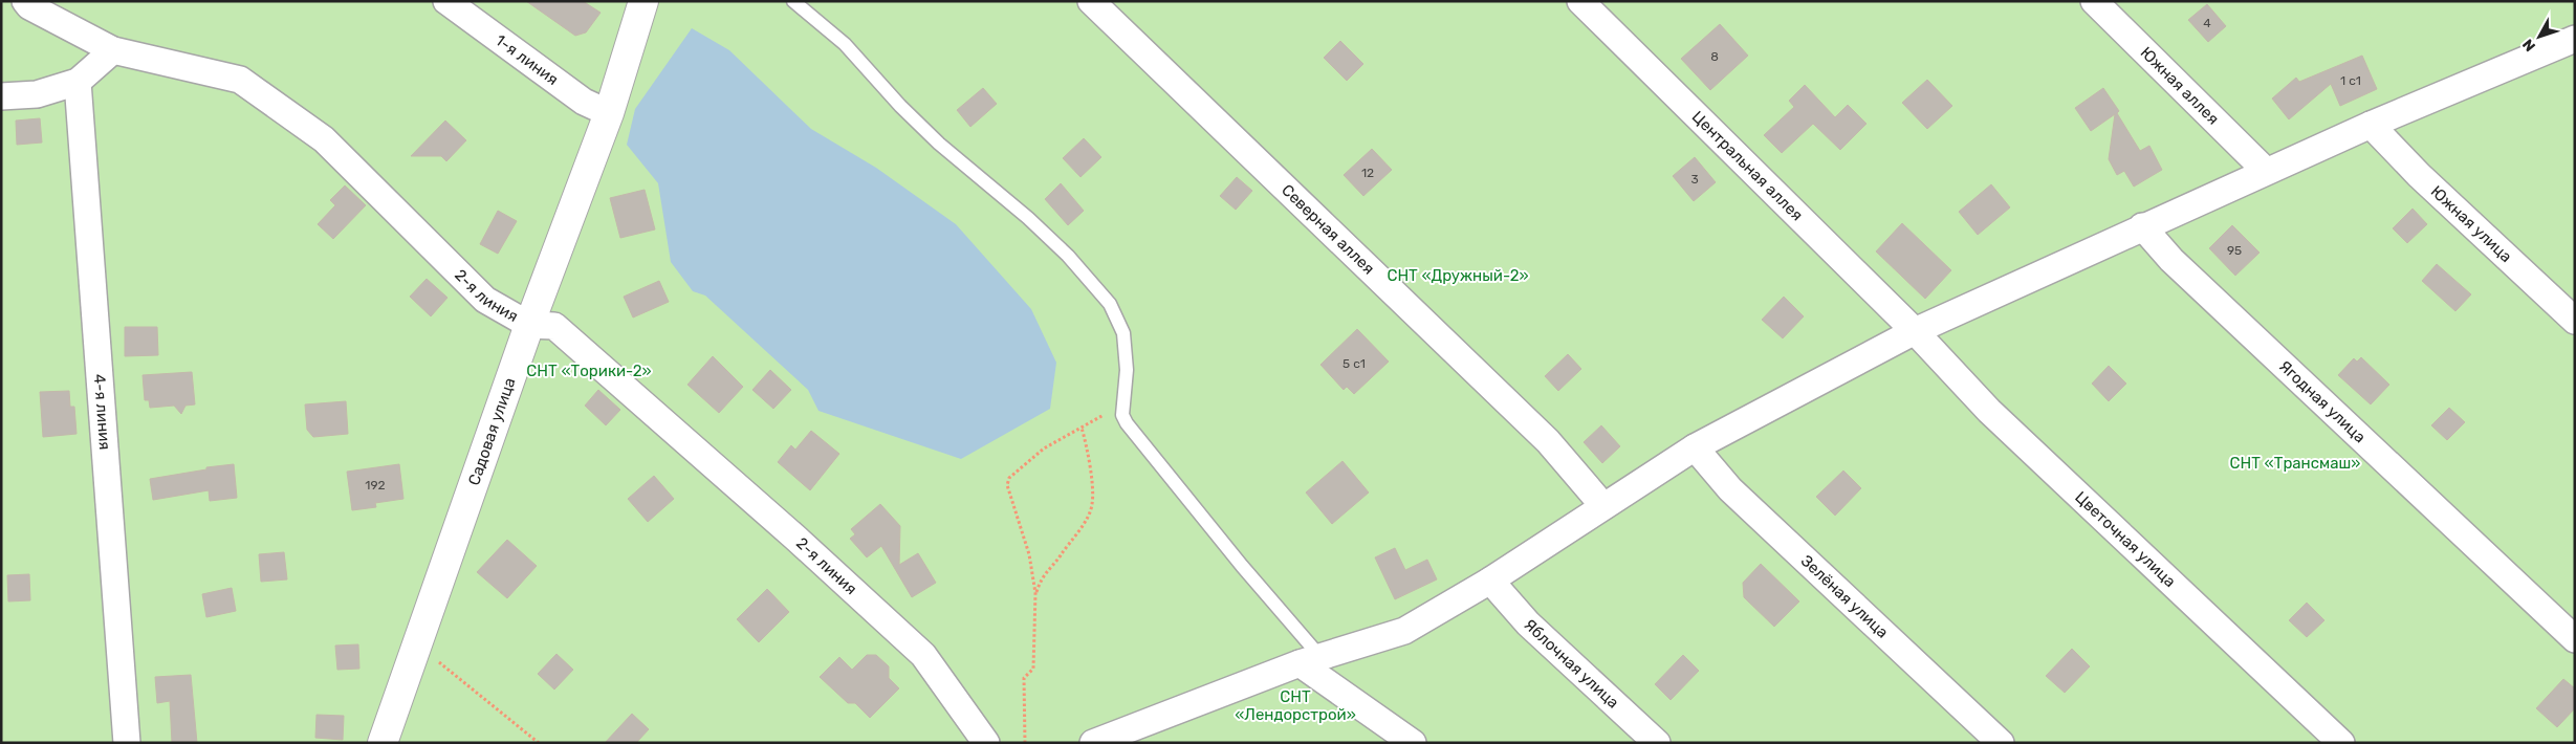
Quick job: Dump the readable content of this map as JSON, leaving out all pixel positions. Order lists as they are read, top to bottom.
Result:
{
  "streets": {
    "street": [
      "1-я линия",
      "Южная аллея",
      "Центральная аллея",
      "Южная улица",
      "Северная аллея",
      "2-я линия",
      "Ягодная улица",
      "4-я линия",
      "Садовая улица",
      "Цветочная улица",
      "Зелёная улица",
      "Яблочная улица"
    ]
  },
  "crossings": [
    ["1-я линия", "Садовая улица"],
    ["Центральная аллея", "Цветочная улица"],
    ["2-я линия", "Садовая улица"]
  ],
  "parks": [
    "СНТ «Дружный-2»",
    "СНТ «Торики-2»",
    "СНТ «Трансмаш»",
    "СНТ «Лендорстрой»"
  ],
  "house_numbers": [
    "4",
    "8",
    "1 с1",
    "12",
    "3",
    "95",
    "5 с1",
    "192"
  ],
  "north": "bottom left"
}
